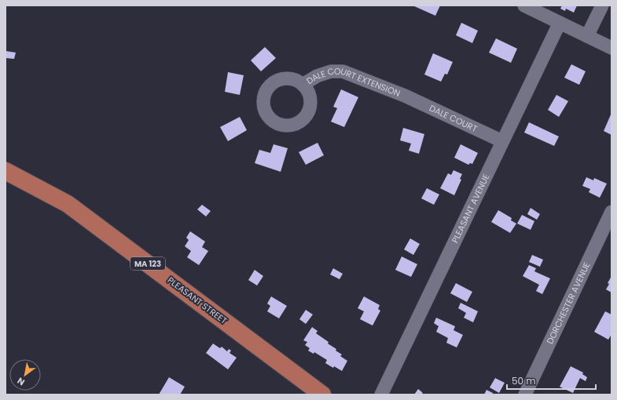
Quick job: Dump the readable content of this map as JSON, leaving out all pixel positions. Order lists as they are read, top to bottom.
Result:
{
  "streets": {
    "highway": ["MA 123", "PLEASANT STREET"],
    "street": [
      "DALE COURT EXTENSION",
      "DALE COURT",
      "PLEASANT AVENUE",
      "DORCHESTER AVENUE"
    ]
  },
  "crossings": [
    ["DALE COURT EXTENSION", "DALE COURT"],
    ["DALE COURT", "PLEASANT AVENUE"]
  ],
  "scale_bar": "50 m",
  "north": "bottom left"
}
